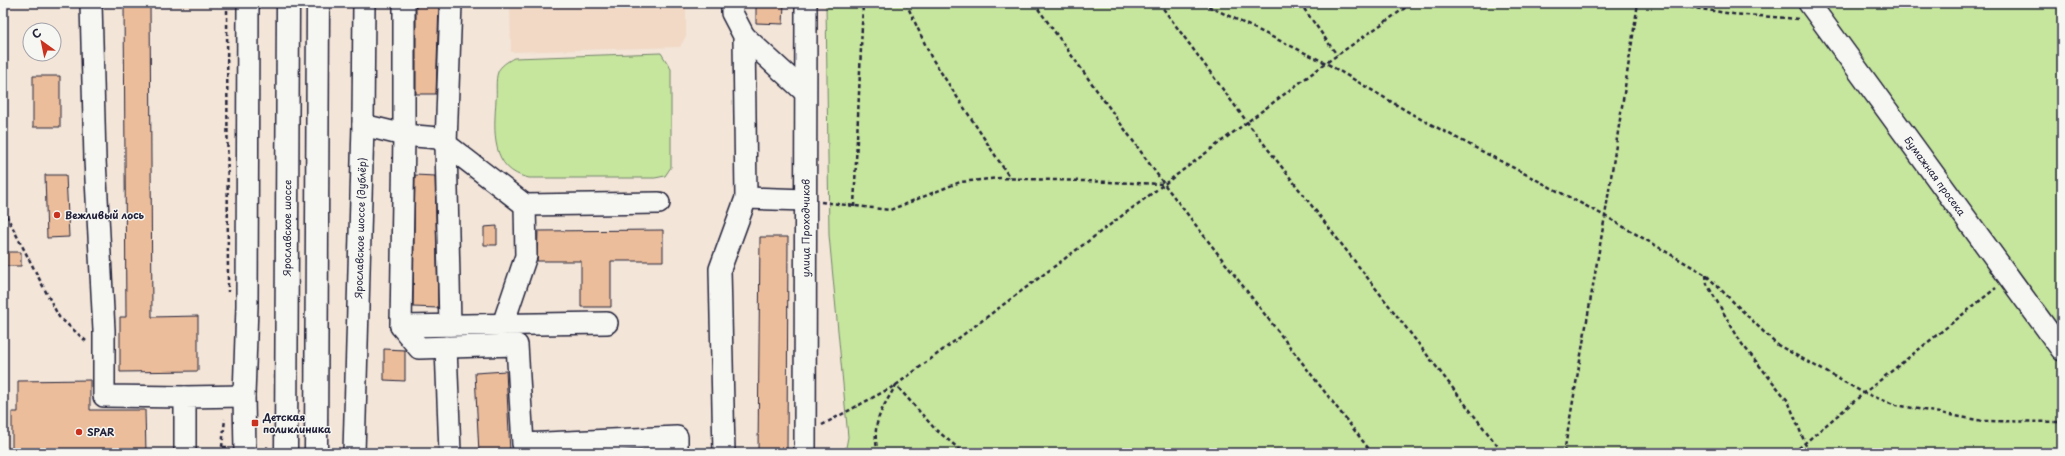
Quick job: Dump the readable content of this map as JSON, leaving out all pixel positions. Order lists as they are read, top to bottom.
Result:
{
  "streets": {
    "main road": ["Ярославское шоссе"],
    "street": ["Бумажная просека", "Ярославское шоссе (дублёр)", "улица Проходчиков"]
  },
  "places": {
    "other": ["Вежливый лось", "SPAR"],
    "transit": ["Детская поликлиника"]
  },
  "north": "top left"
}
